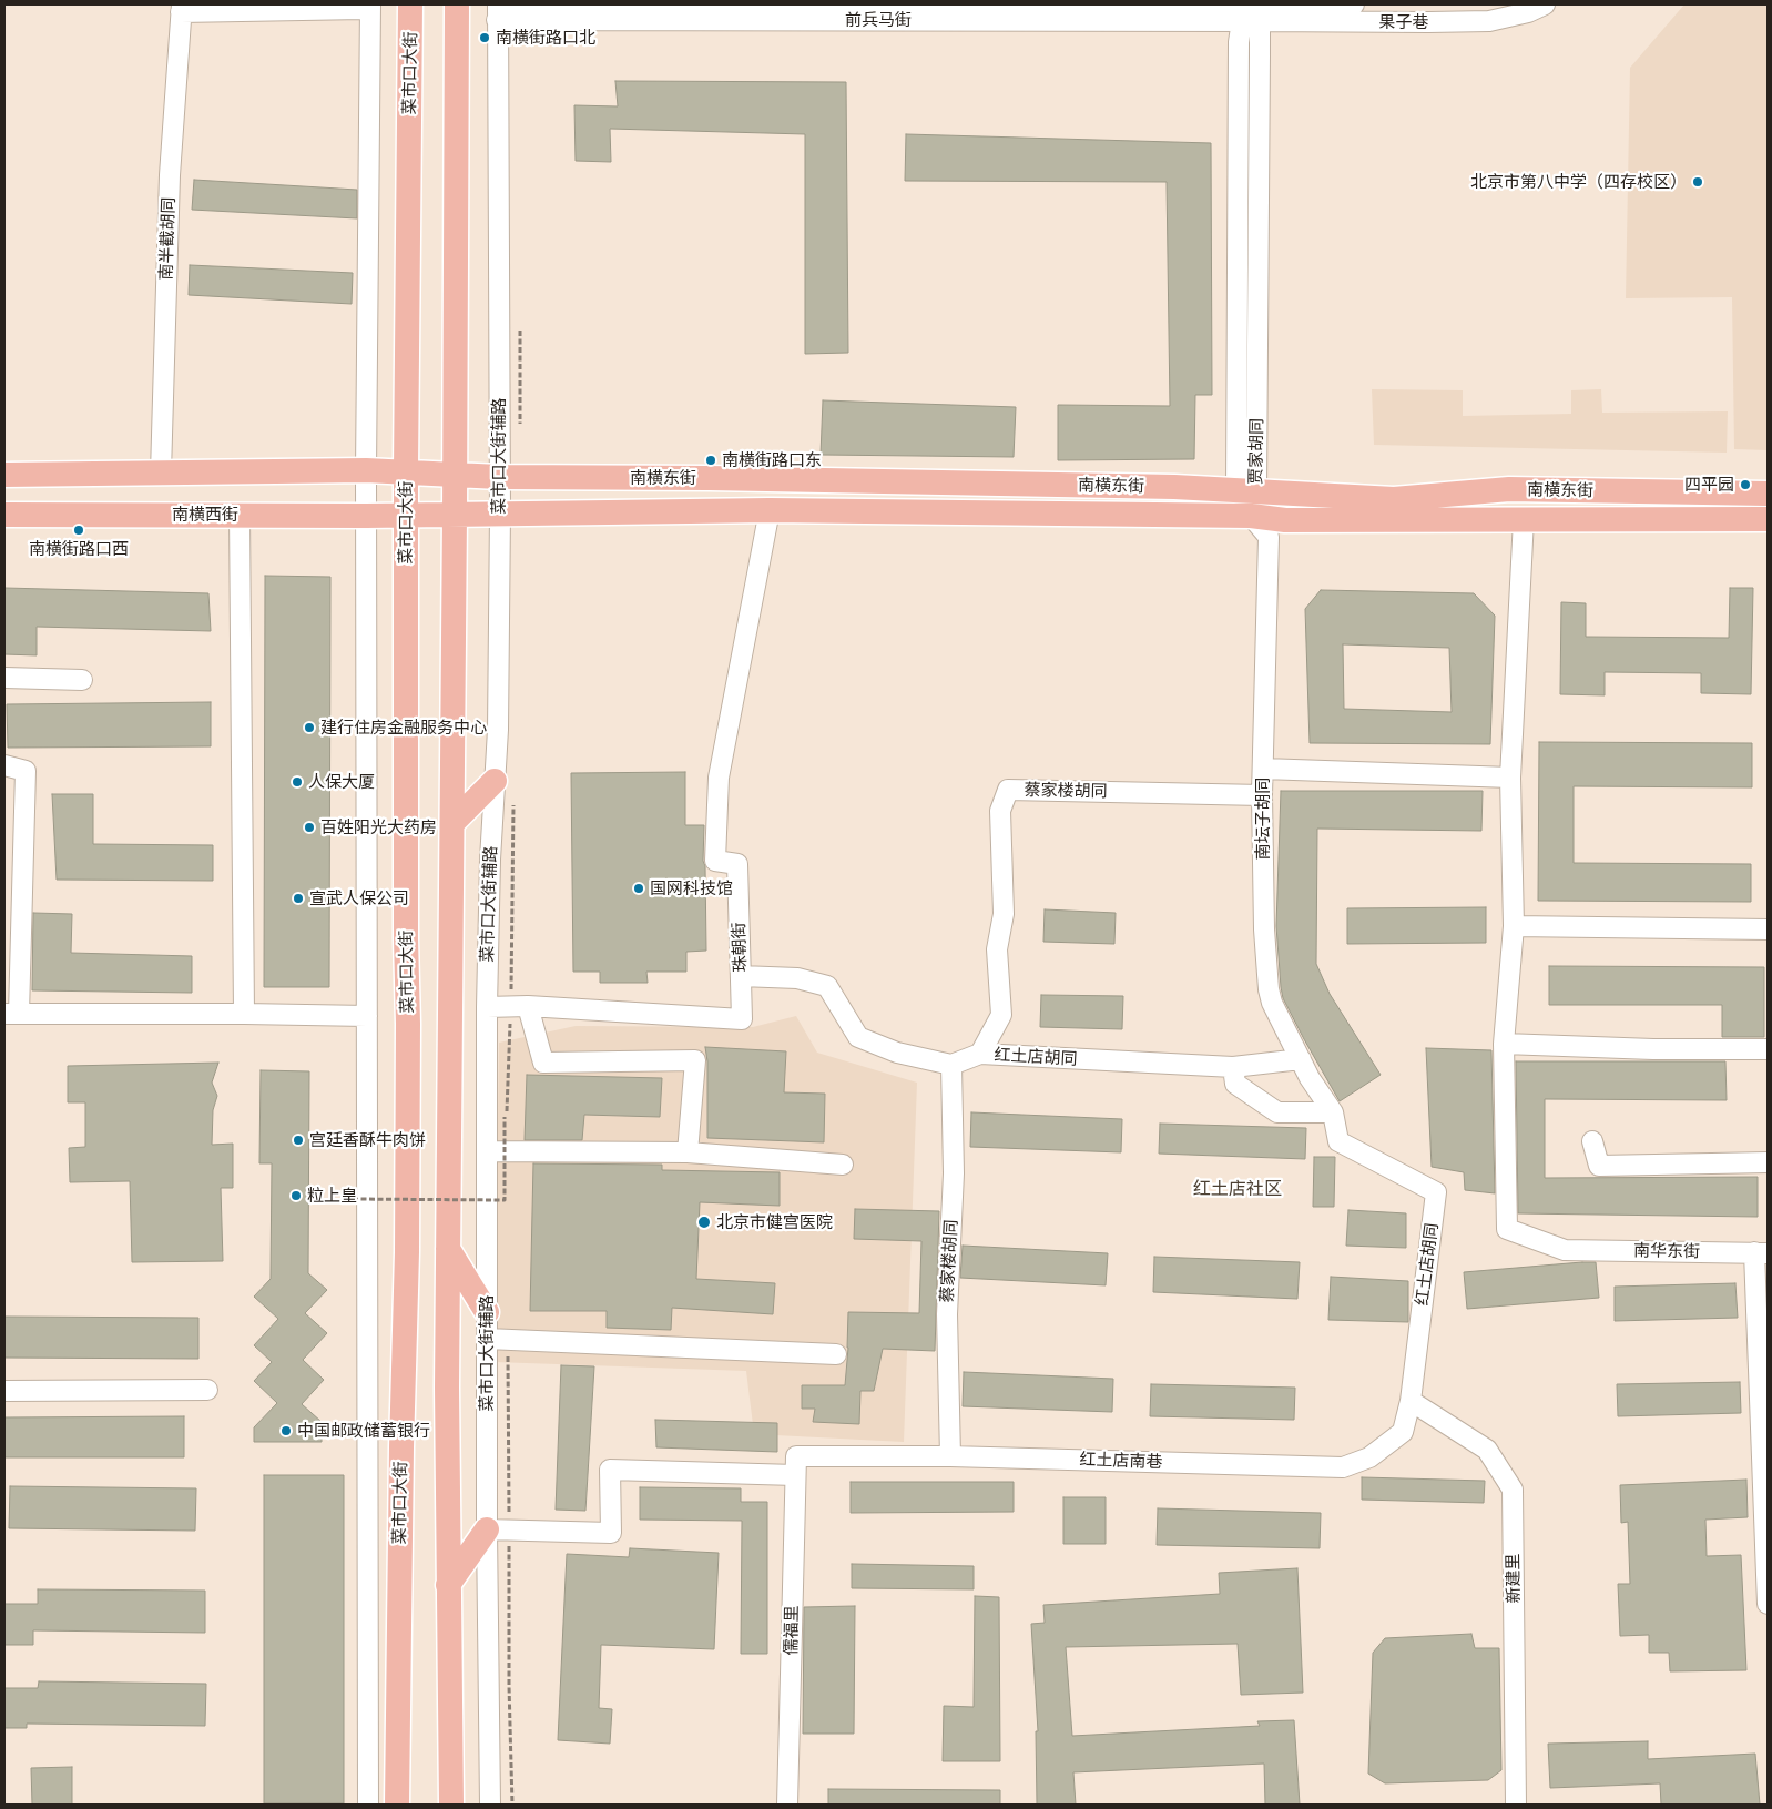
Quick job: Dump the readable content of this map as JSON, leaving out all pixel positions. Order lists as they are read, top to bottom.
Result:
{
  "streets": {
    "main road": ["菜市口大街", "南横东街", "南横西街"],
    "street": [
      "前兵马街",
      "果子巷",
      "南半截胡同",
      "贾家胡同",
      "菜市口大街辅路",
      "蔡家楼胡同",
      "南坛子胡同",
      "珠朝街",
      "红土店胡同",
      "南华东街",
      "红土店南巷",
      "新建里",
      "儒福里"
    ]
  },
  "crossings": [
    ["前兵马街", "果子巷"],
    ["前兵马街", "贾家胡同"],
    ["前兵马街", "菜市口大街辅路"],
    ["果子巷", "贾家胡同"],
    ["菜市口大街", "南横东街"],
    ["菜市口大街", "南横西街"],
    ["贾家胡同", "南横东街"],
    ["贾家胡同", "南坛子胡同"],
    ["菜市口大街辅路", "南横东街"],
    ["菜市口大街辅路", "珠朝街"],
    ["南横东街", "南横西街"],
    ["南横东街", "南坛子胡同"],
    ["南横东街", "珠朝街"],
    ["蔡家楼胡同", "南坛子胡同"],
    ["蔡家楼胡同", "红土店胡同"],
    ["蔡家楼胡同", "红土店南巷"],
    ["南坛子胡同", "红土店胡同"],
    ["红土店胡同", "红土店南巷"],
    ["红土店胡同", "新建里"],
    ["红土店南巷", "新建里"],
    ["红土店南巷", "儒福里"]
  ],
  "districts": ["红土店社区"],
  "places": [
    "南横街路口北",
    "北京市第八中学（四存校区）",
    "南横街路口东",
    "四平园",
    "南横街路口西",
    "建行住房金融服务中心",
    "人保大厦",
    "百姓阳光大药房",
    "国网科技馆",
    "宣武人保公司",
    "宫廷香酥牛肉饼",
    "粒上皇",
    "北京市健宫医院",
    "中国邮政储蓄银行"
  ]
}
